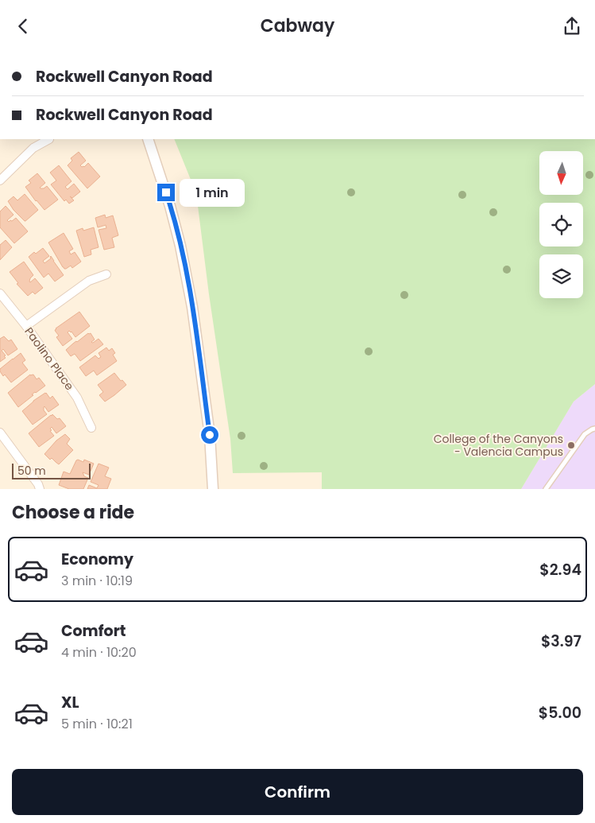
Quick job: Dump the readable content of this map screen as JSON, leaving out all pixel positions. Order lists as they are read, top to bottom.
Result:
{
  "streets": {
    "street": ["Paolino Place"]
  },
  "places": ["College of the Canyons - Valencia Campus"],
  "scale_bar": "50 m",
  "north": "bottom",
  "page": {
    "header": "Cabway",
    "banner": ["Rockwell Canyon Road", "Rockwell Canyon Road"],
    "bubble": "1 min",
    "scale": "50 m",
    "heading": "Choose a ride",
    "list": [
      {
        "name": "Economy",
        "note": "3 min · 10:19",
        "value": "$2.94"
      },
      {
        "name": "Comfort",
        "note": "4 min · 10:20",
        "value": "$3.97"
      },
      {
        "name": "XL",
        "note": "5 min · 10:21",
        "value": "$5.00"
      }
    ],
    "buttons": "Confirm"
  }
}
